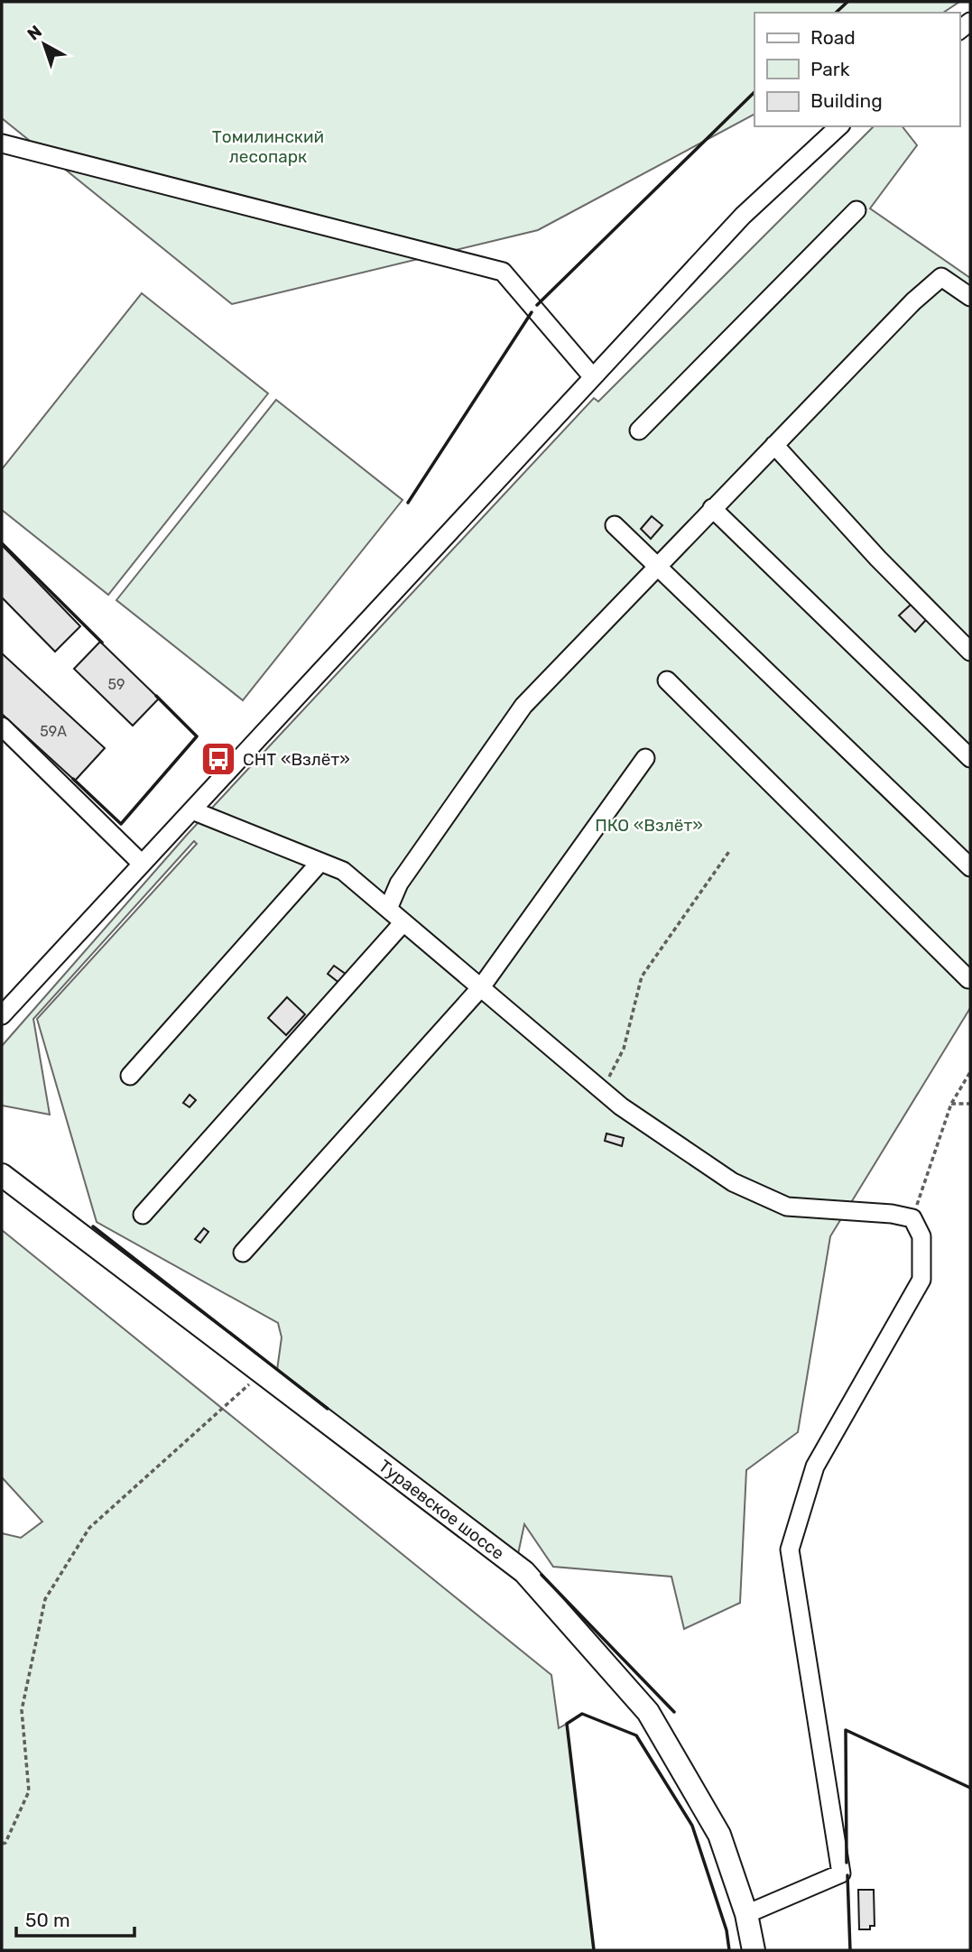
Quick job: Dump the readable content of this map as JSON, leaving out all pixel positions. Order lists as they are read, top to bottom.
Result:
{
  "streets": {
    "main road": ["Тураевское шоссе"]
  },
  "parks": ["Томилинский лесопарк", "ПКО «Взлёт»"],
  "places": {
    "bus stop": ["СНТ «Взлёт»"]
  },
  "house_numbers": ["59", "59А"],
  "legend": ["Road", "Park", "Building"],
  "scale_bar": "50 m",
  "north": "top left"
}
